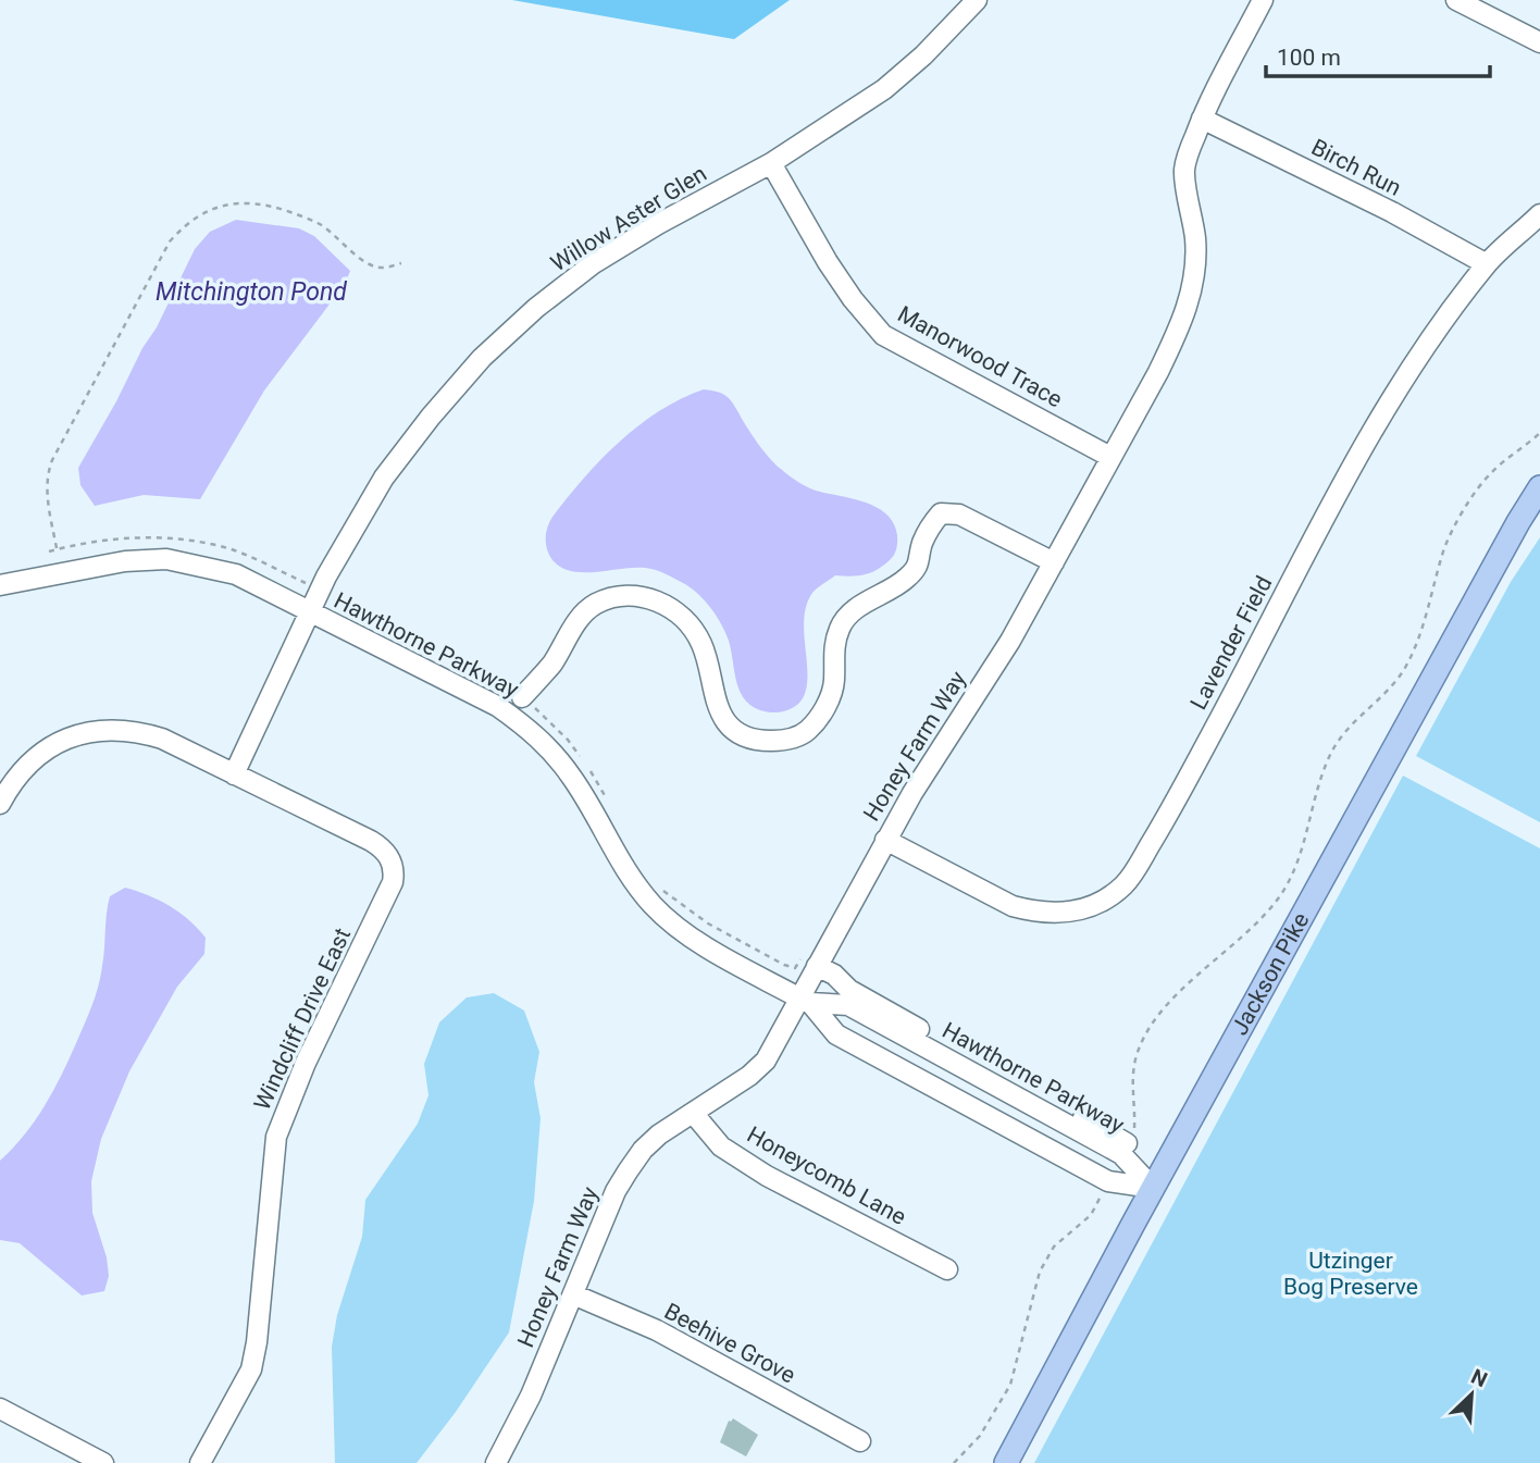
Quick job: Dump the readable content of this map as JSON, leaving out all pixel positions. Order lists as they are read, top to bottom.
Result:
{
  "streets": {
    "main road": ["Jackson Pike"],
    "street": [
      "Birch Run",
      "Willow Aster Glen",
      "Manorwood Trace",
      "Lavender Field",
      "Hawthorne Parkway",
      "Honey Farm Way",
      "Windcliff Drive East",
      "Honeycomb Lane",
      "Beehive Grove"
    ]
  },
  "crossings": [
    ["Birch Run", "Lavender Field"],
    ["Birch Run", "Honey Farm Way"],
    ["Willow Aster Glen", "Manorwood Trace"],
    ["Willow Aster Glen", "Hawthorne Parkway"],
    ["Willow Aster Glen", "Windcliff Drive East"],
    ["Manorwood Trace", "Honey Farm Way"],
    ["Lavender Field", "Honey Farm Way"],
    ["Hawthorne Parkway", "Honey Farm Way"],
    ["Hawthorne Parkway", "Jackson Pike"],
    ["Honey Farm Way", "Honeycomb Lane"],
    ["Honey Farm Way", "Beehive Grove"]
  ],
  "water": ["Mitchington Pond"],
  "parks": ["Utzinger Bog Preserve"],
  "scale_bar": "100 m",
  "north": "top right"
}
